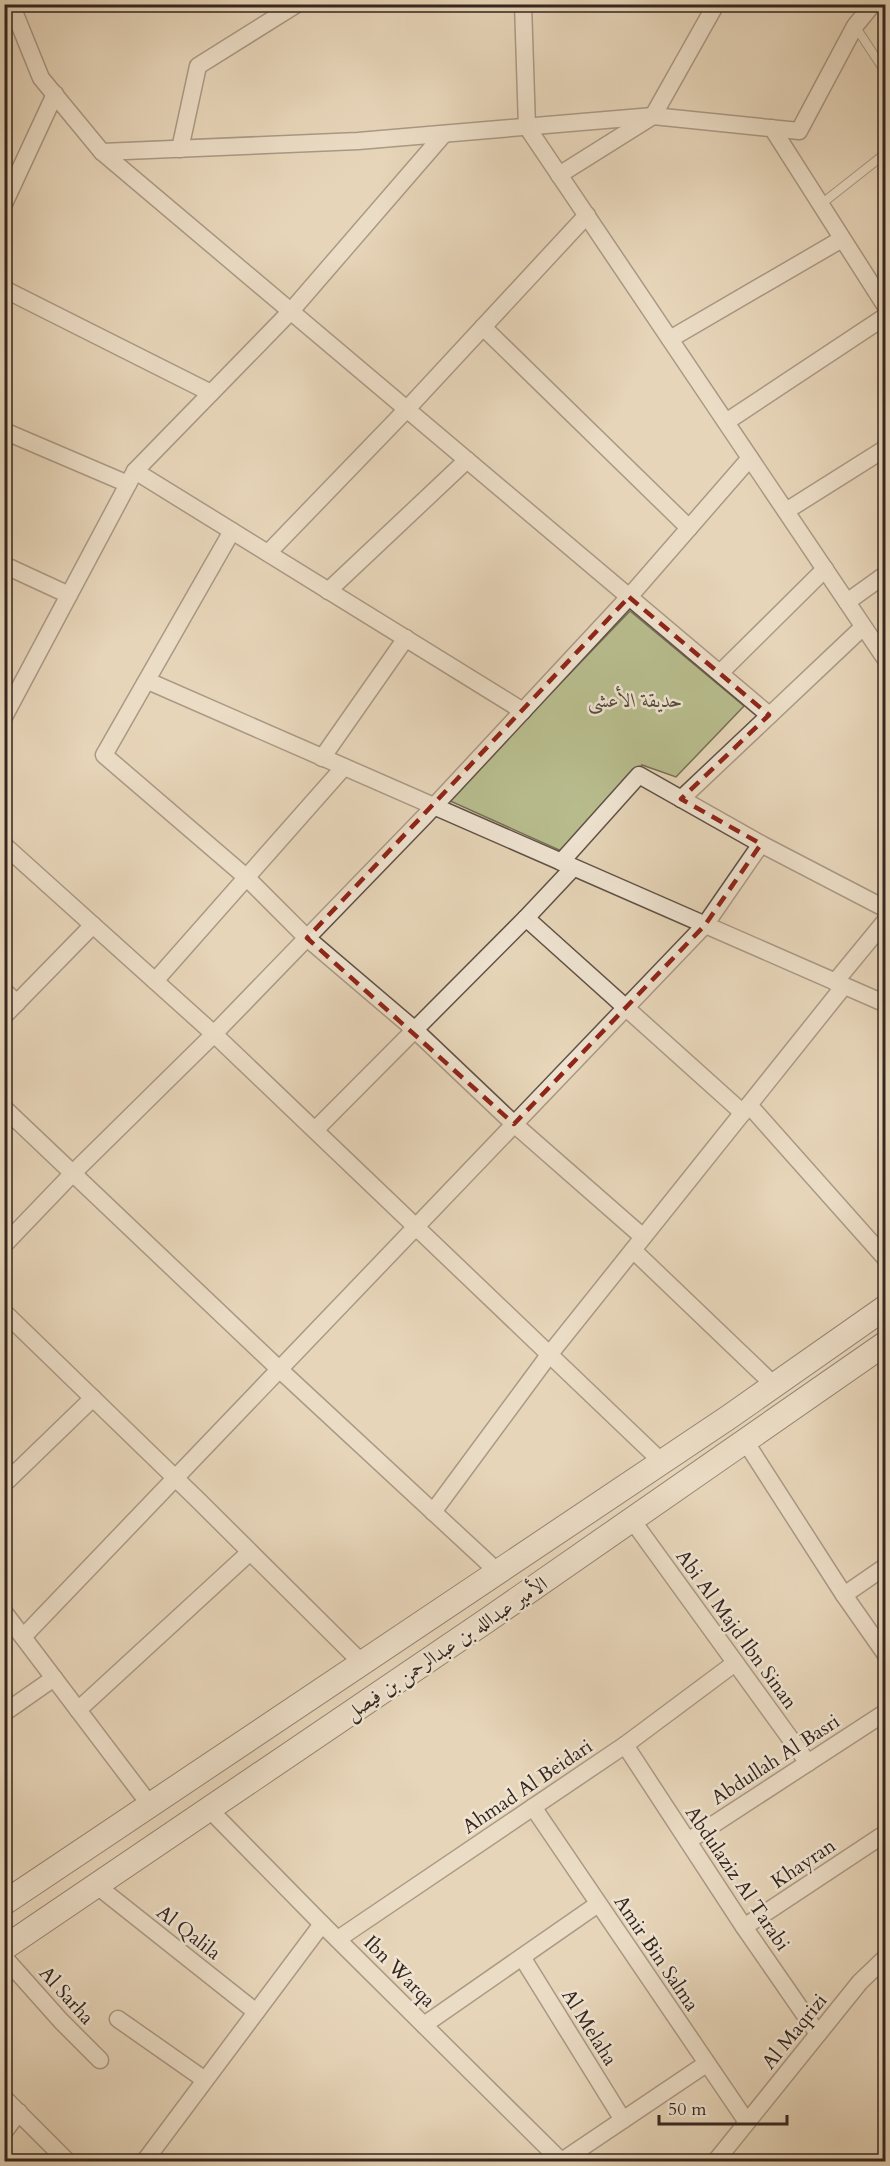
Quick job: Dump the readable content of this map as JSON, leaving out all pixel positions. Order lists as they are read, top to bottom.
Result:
{
  "streets": {
    "main road": ["الأمير عبدالله بن عبدالرحمن بن فيصل"],
    "street": [
      "Abi Al Majd Ibn Sinan",
      "Abdullah Al Basri",
      "Ahmad Al Beidari",
      "Khayran",
      "Abdulaziz Al Tarabi",
      "Al Qalila",
      "Amir Bin Salma",
      "Ibn Warqa",
      "Al Sarha",
      "Al Melaha",
      "Al Maqrizi"
    ]
  },
  "crossings": [
    ["Abi Al Majd Ibn Sinan", "الأمير عبدالله بن عبدالرحمن بن فيصل"],
    ["Abi Al Majd Ibn Sinan", "Abdullah Al Basri"],
    ["Abi Al Majd Ibn Sinan", "Ahmad Al Beidari"],
    ["الأمير عبدالله بن عبدالرحمن بن فيصل", "Al Qalila"],
    ["الأمير عبدالله بن عبدالرحمن بن فيصل", "Ibn Warqa"],
    ["Abdullah Al Basri", "Abdulaziz Al Tarabi"],
    ["Ahmad Al Beidari", "Abdulaziz Al Tarabi"],
    ["Ahmad Al Beidari", "Amir Bin Salma"],
    ["Ahmad Al Beidari", "Ibn Warqa"],
    ["Khayran", "Abdulaziz Al Tarabi"],
    ["Abdulaziz Al Tarabi", "Al Maqrizi"],
    ["Amir Bin Salma", "Al Maqrizi"]
  ],
  "parks": ["حديقة الأعشى"],
  "scale_bar": "50 m"
}
